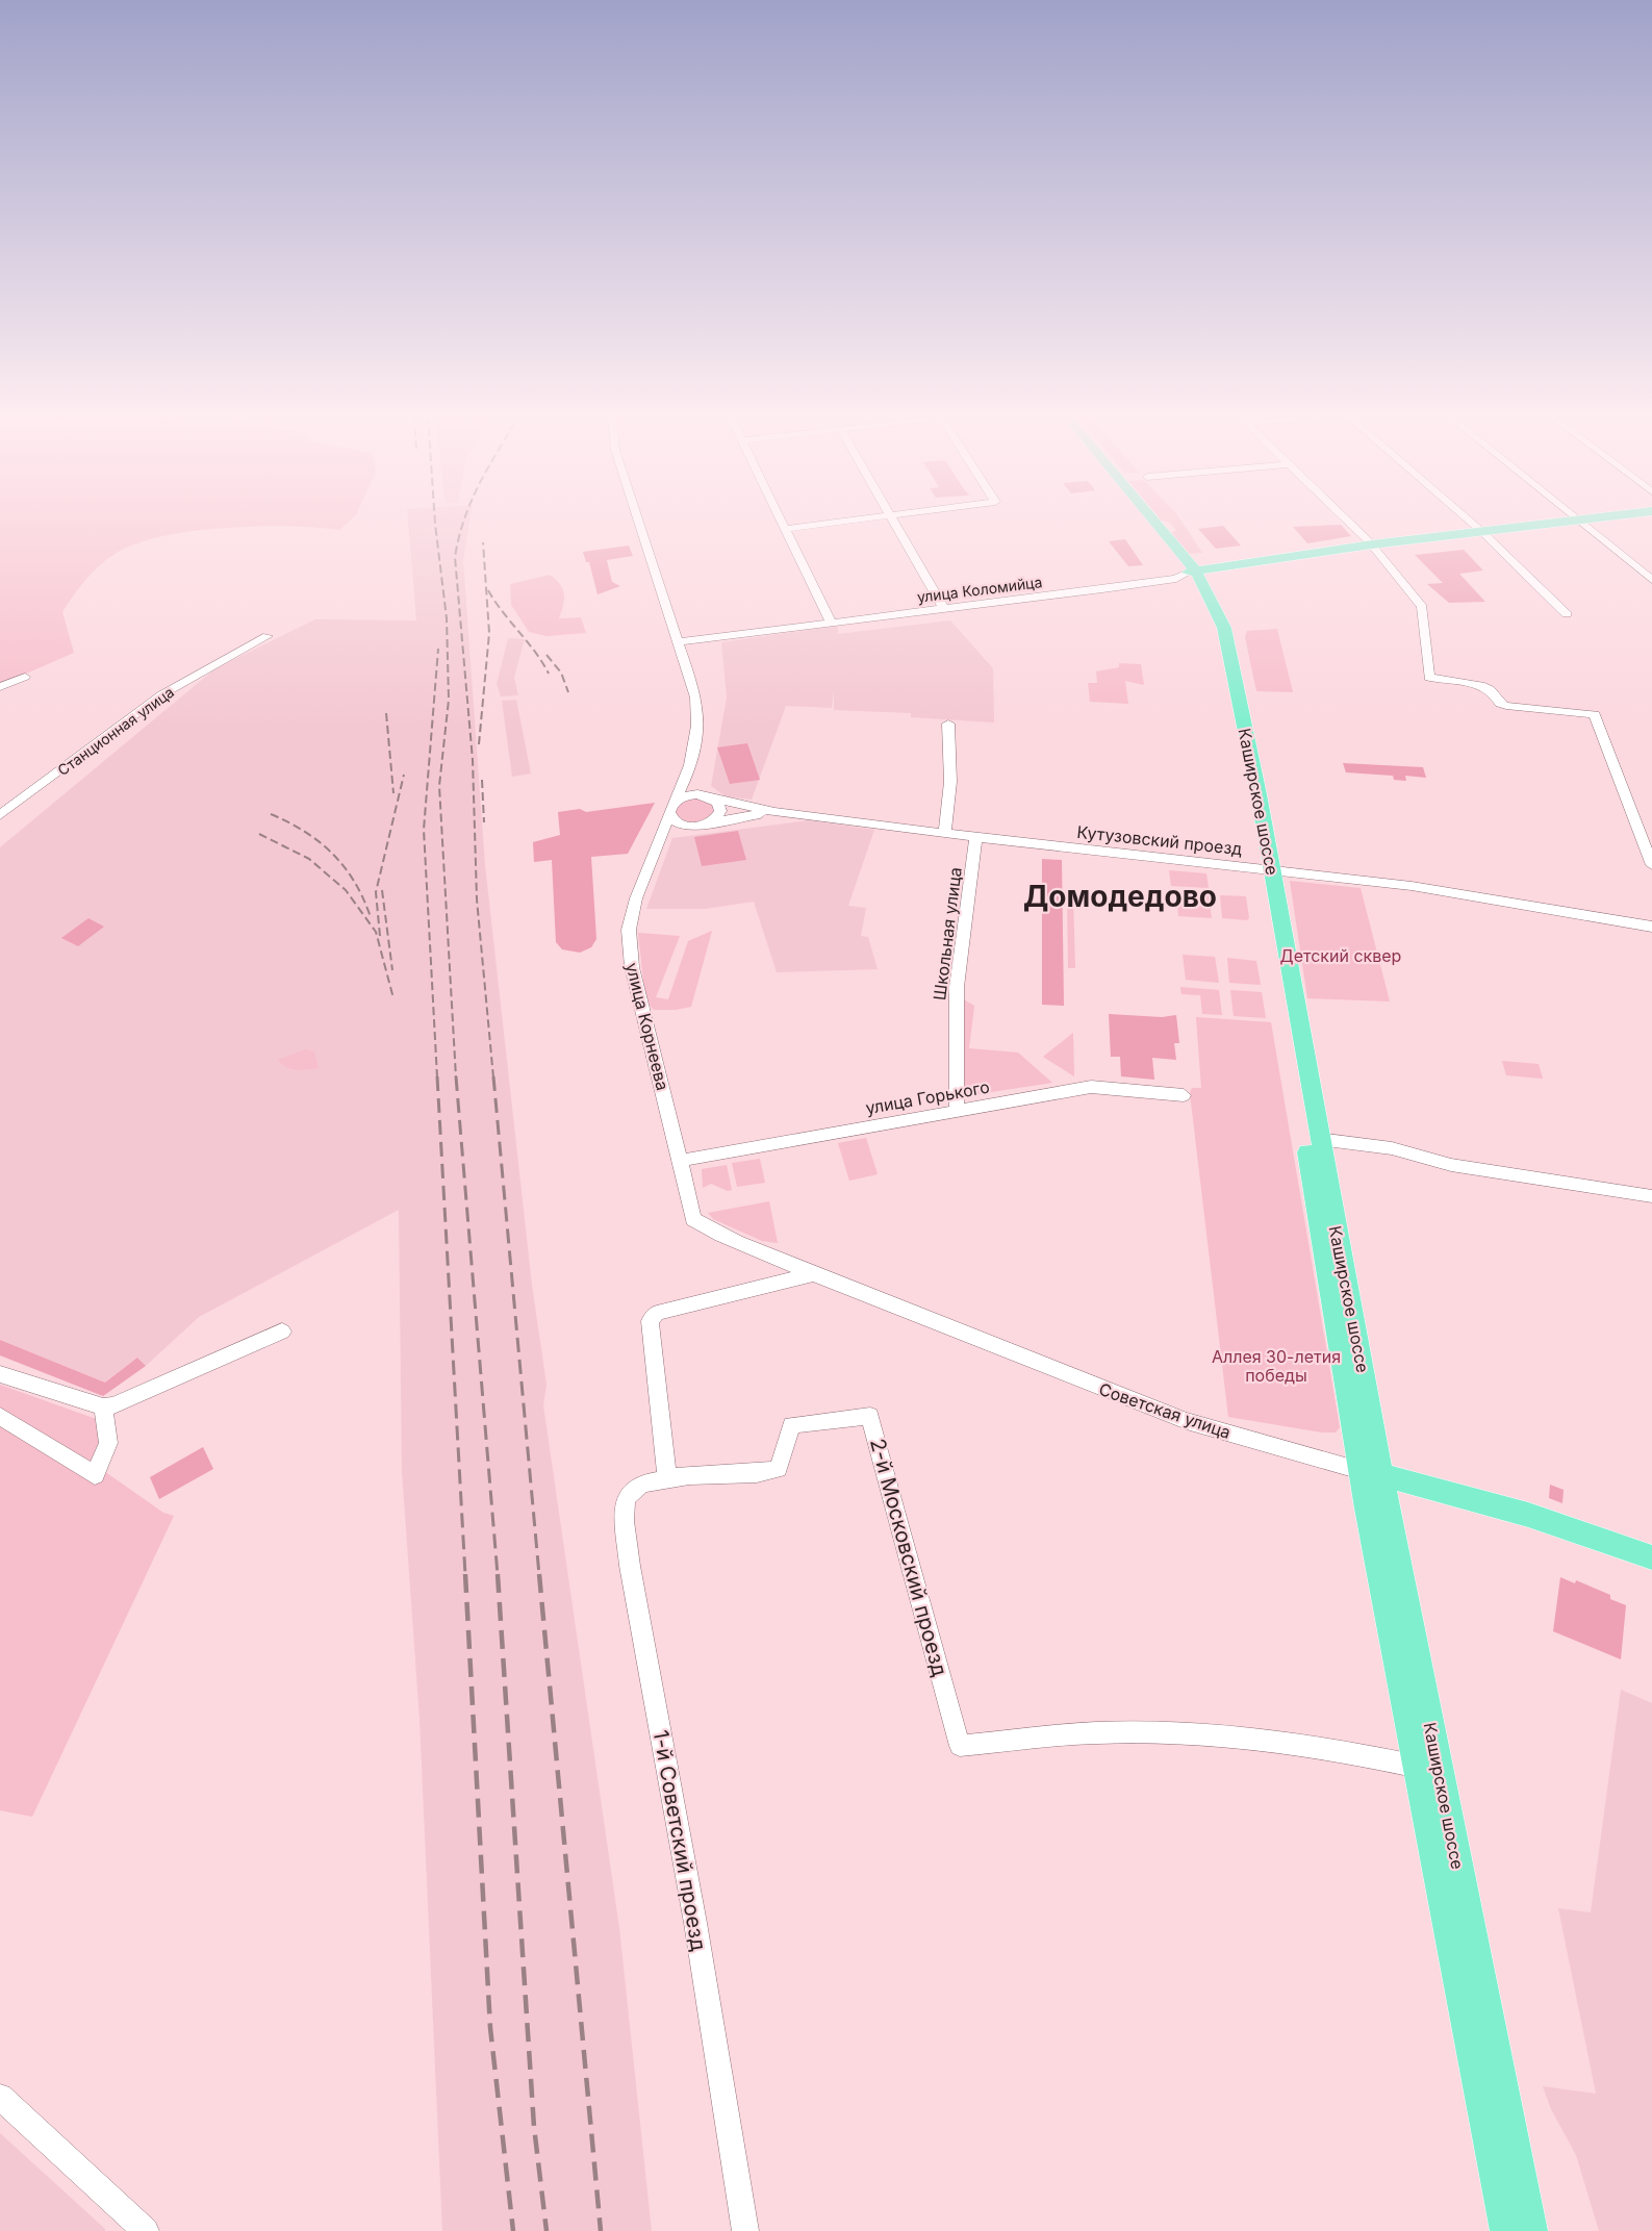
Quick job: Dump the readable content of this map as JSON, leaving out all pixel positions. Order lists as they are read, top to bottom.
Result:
{
  "streets": {
    "main road": ["улица Коломийца", "Каширское шоссе", "Советская улица"],
    "street": [
      "Станционная улица",
      "Кутузовский проезд",
      "Школьная улица",
      "улица Корнеева",
      "улица Горького",
      "2-й Московский проезд",
      "1-й Советский проезд"
    ]
  },
  "crossings": [
    ["улица Коломийца", "Каширское шоссе"],
    ["Каширское шоссе", "Кутузовский проезд"],
    ["Каширское шоссе", "Советская улица"],
    ["Каширское шоссе", "2-й Московский проезд"],
    ["Кутузовский проезд", "Школьная улица"],
    ["Школьная улица", "улица Горького"],
    ["улица Корнеева", "улица Горького"],
    ["улица Корнеева", "Советская улица"],
    ["2-й Московский проезд", "1-й Советский проезд"]
  ],
  "districts": ["Домодедово"],
  "parks": ["Детский сквер", "Аллея 30-летия победы"]
}
